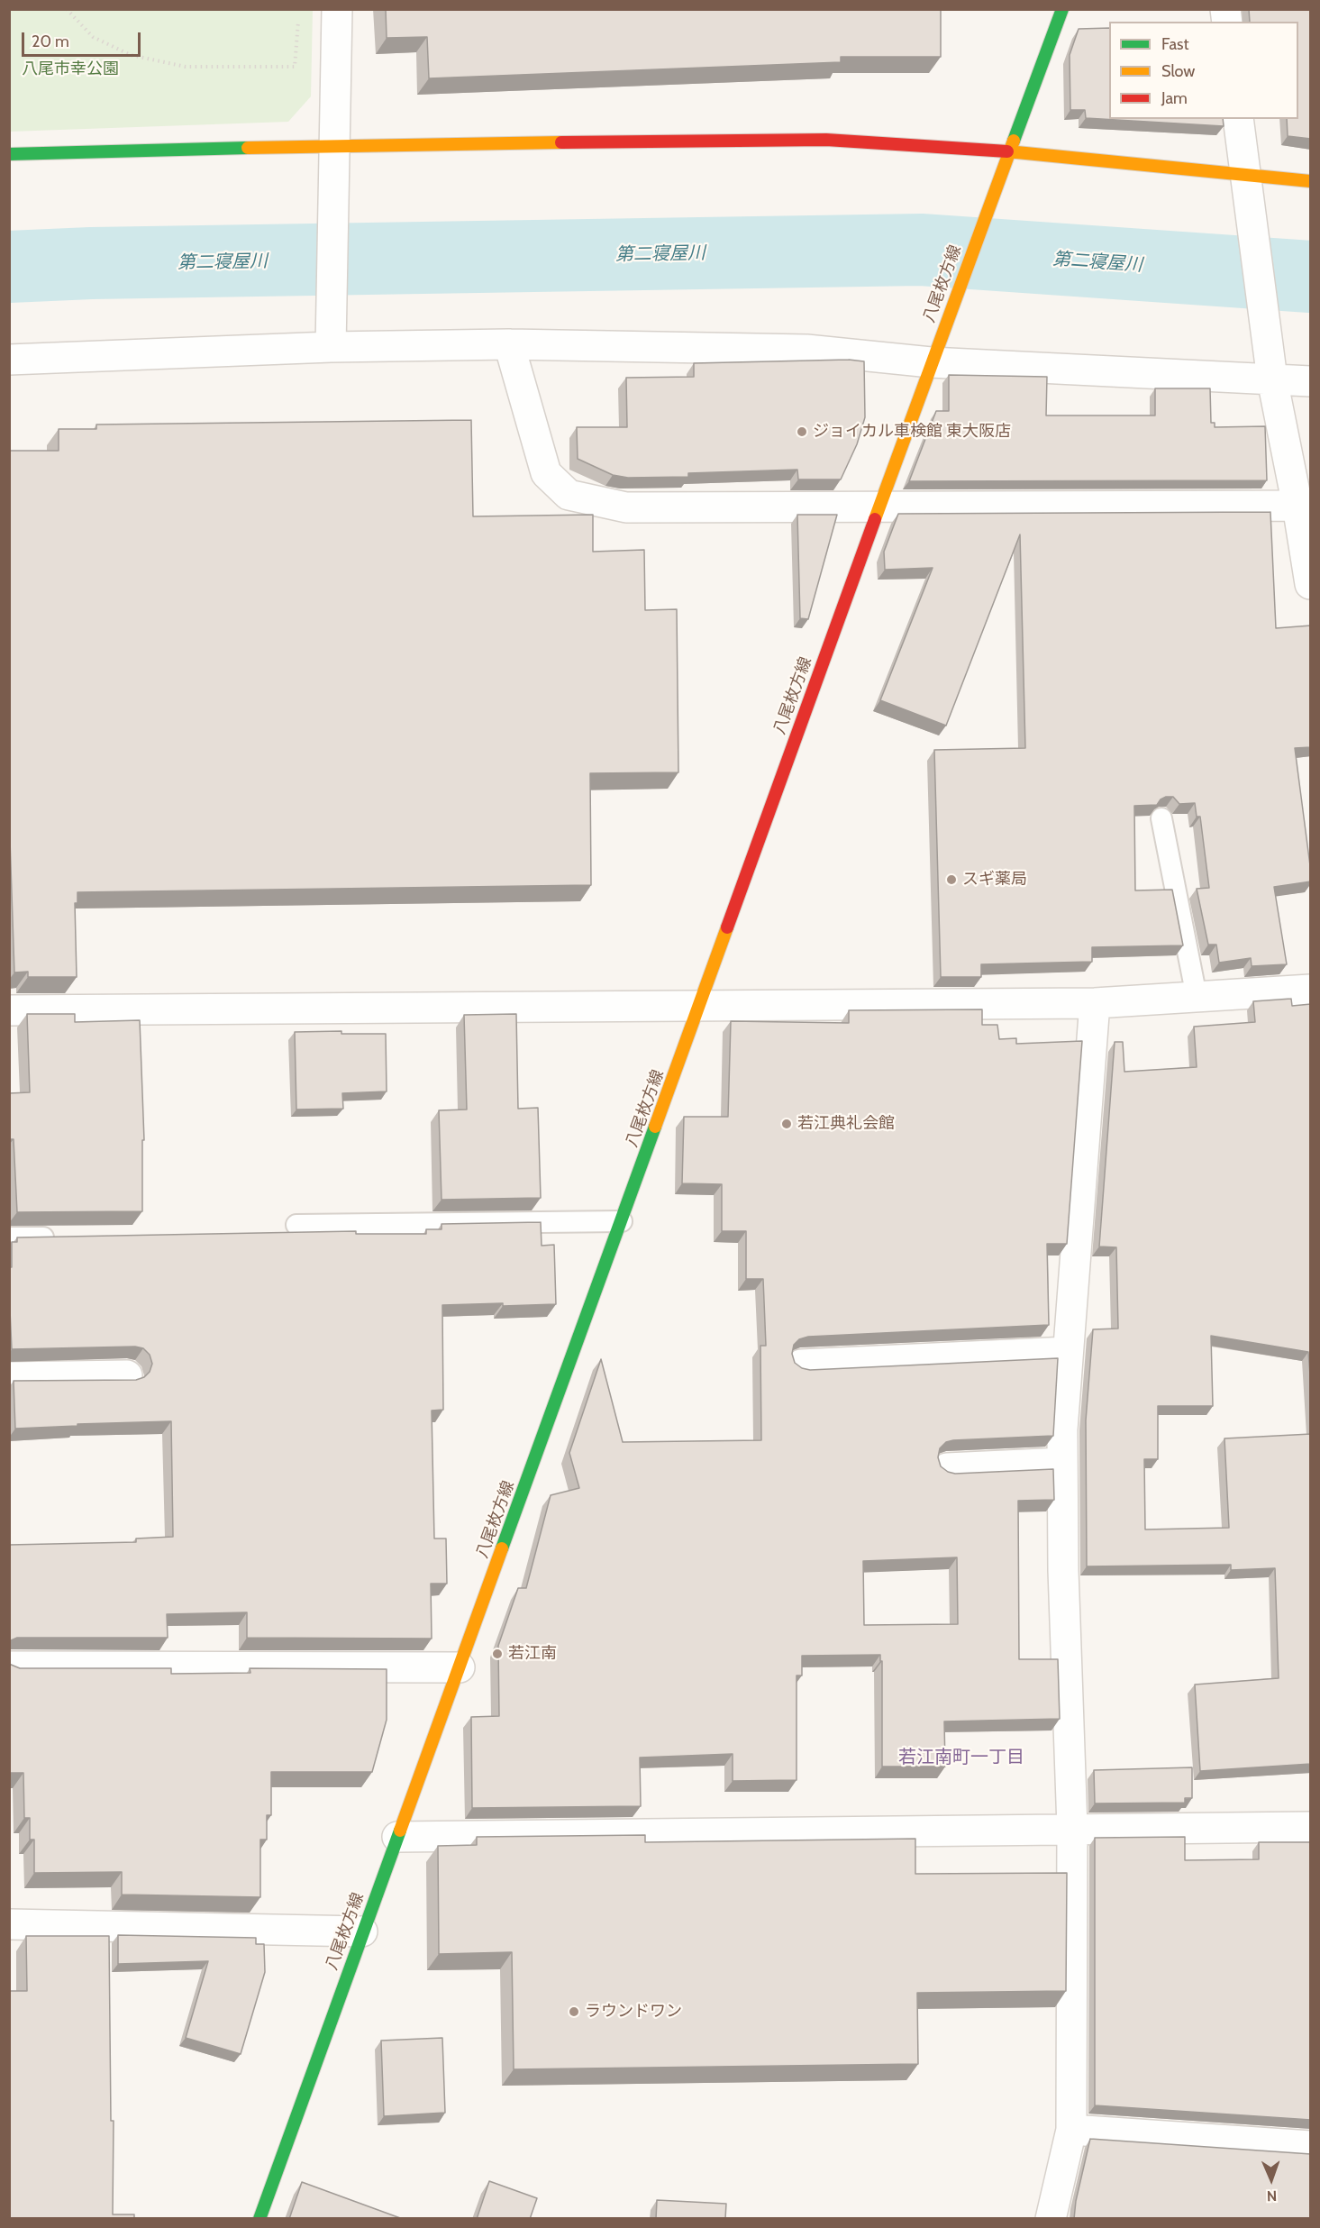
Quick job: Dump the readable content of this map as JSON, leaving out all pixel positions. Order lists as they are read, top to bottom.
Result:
{
  "streets": {
    "main road": ["八尾枚方線"]
  },
  "districts": ["若江南町一丁目"],
  "water": ["第二寝屋川"],
  "parks": ["八尾市幸公園"],
  "places": [
    "ジョイカル車検館 東大阪店",
    "スギ薬局",
    "若江典礼会館",
    "若江南",
    "ラウンドワン"
  ],
  "legend": ["Fast", "Slow", "Jam"],
  "scale_bar": "20 m",
  "north": "bottom"
}
